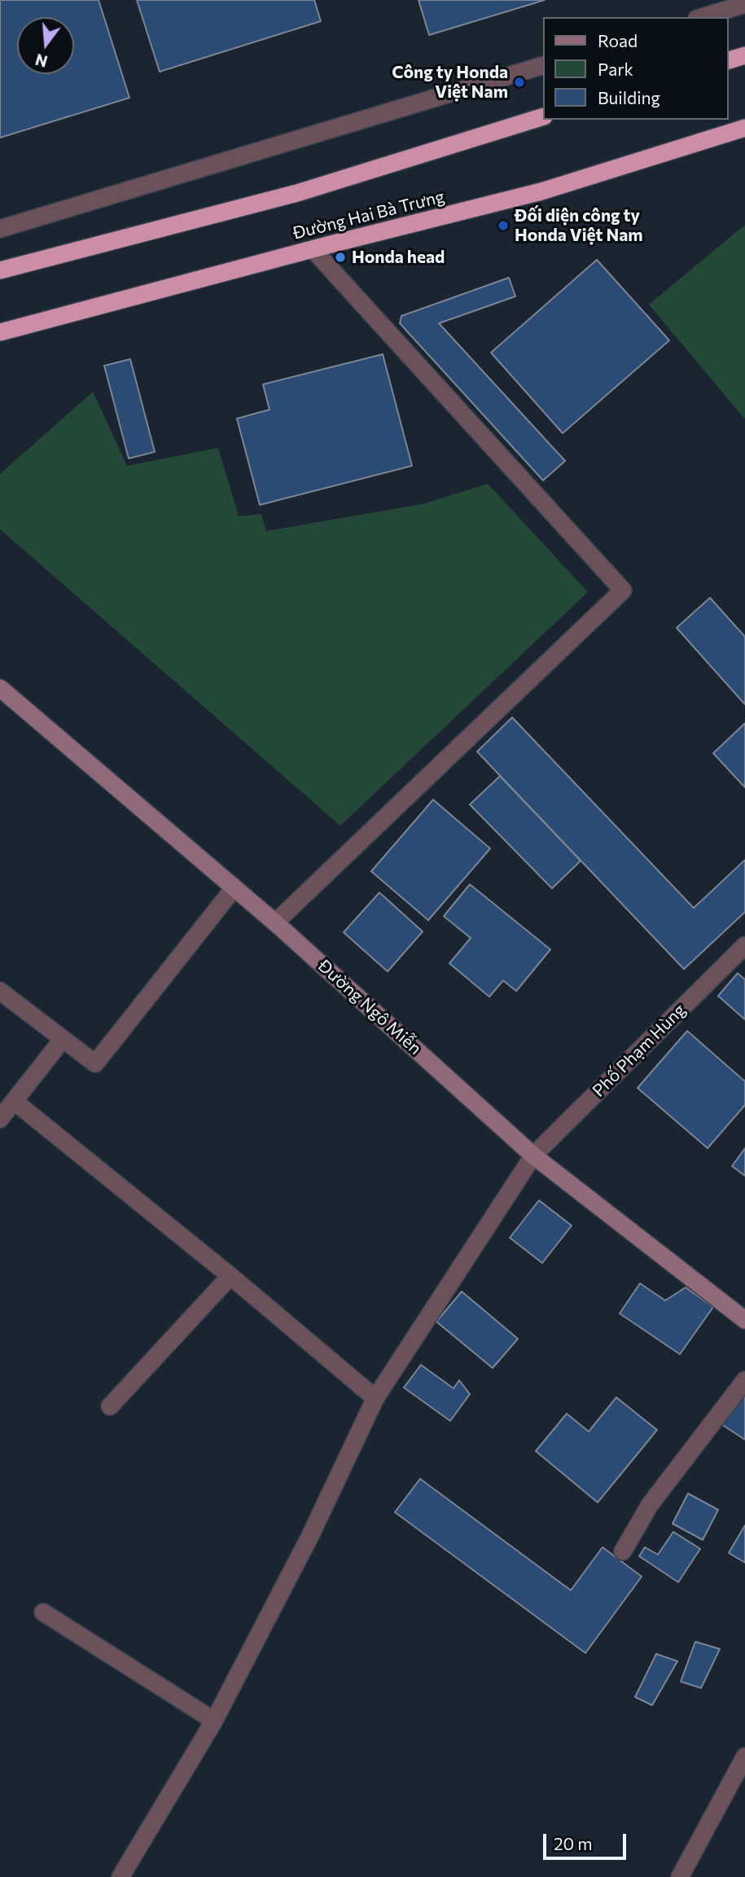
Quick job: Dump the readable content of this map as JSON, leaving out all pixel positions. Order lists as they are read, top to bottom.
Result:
{
  "streets": {
    "highway": ["Đường Hai Bà Trưng"],
    "street": ["Đường Ngô Miễn", "Phố Phạm Hùng"]
  },
  "crossings": [
    ["Đường Ngô Miễn", "Phố Phạm Hùng"]
  ],
  "places": ["Công ty Honda Việt Nam", "Đối diện công ty Honda Việt Nam", "Honda head"],
  "legend": ["Road", "Park", "Building"],
  "scale_bar": "20 m",
  "north": "bottom"
}
